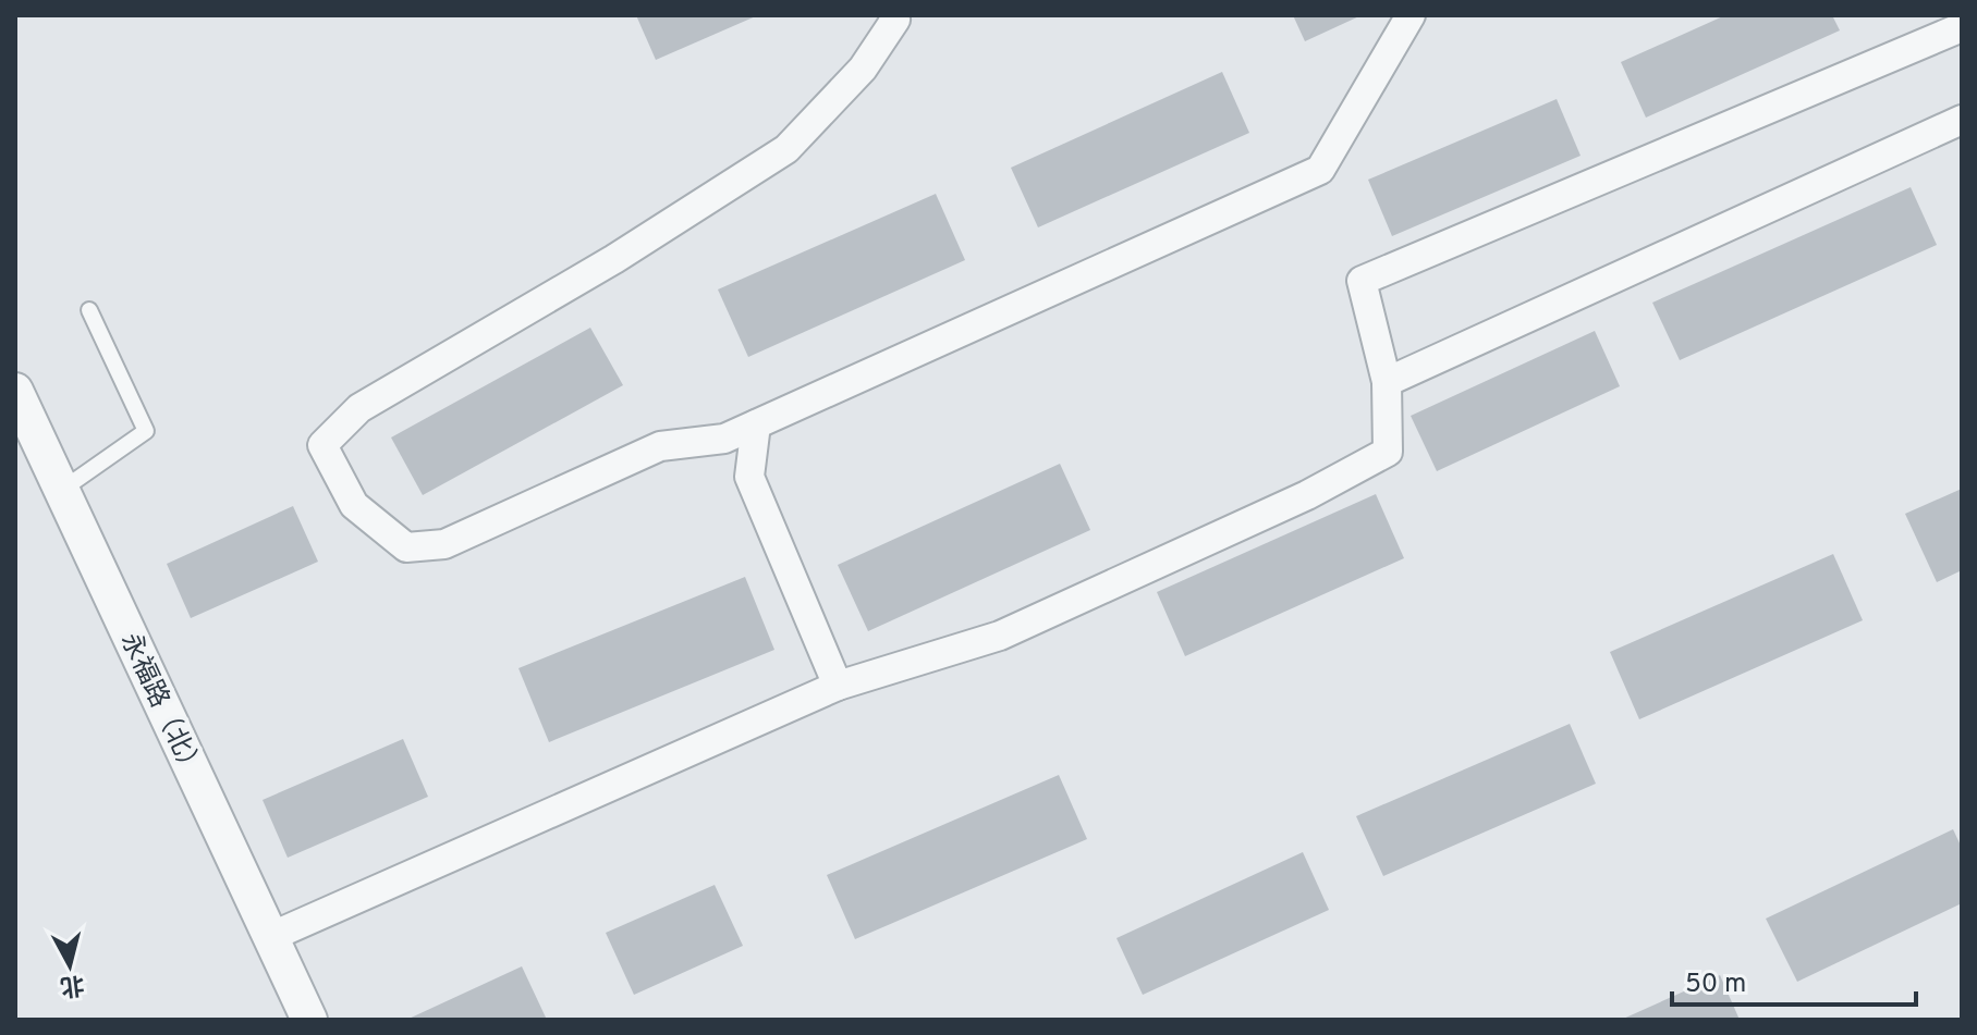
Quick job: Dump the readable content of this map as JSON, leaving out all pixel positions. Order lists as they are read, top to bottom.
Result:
{
  "streets": {
    "street": ["永福路（北）"]
  },
  "scale_bar": "50 m",
  "north": "bottom"
}
